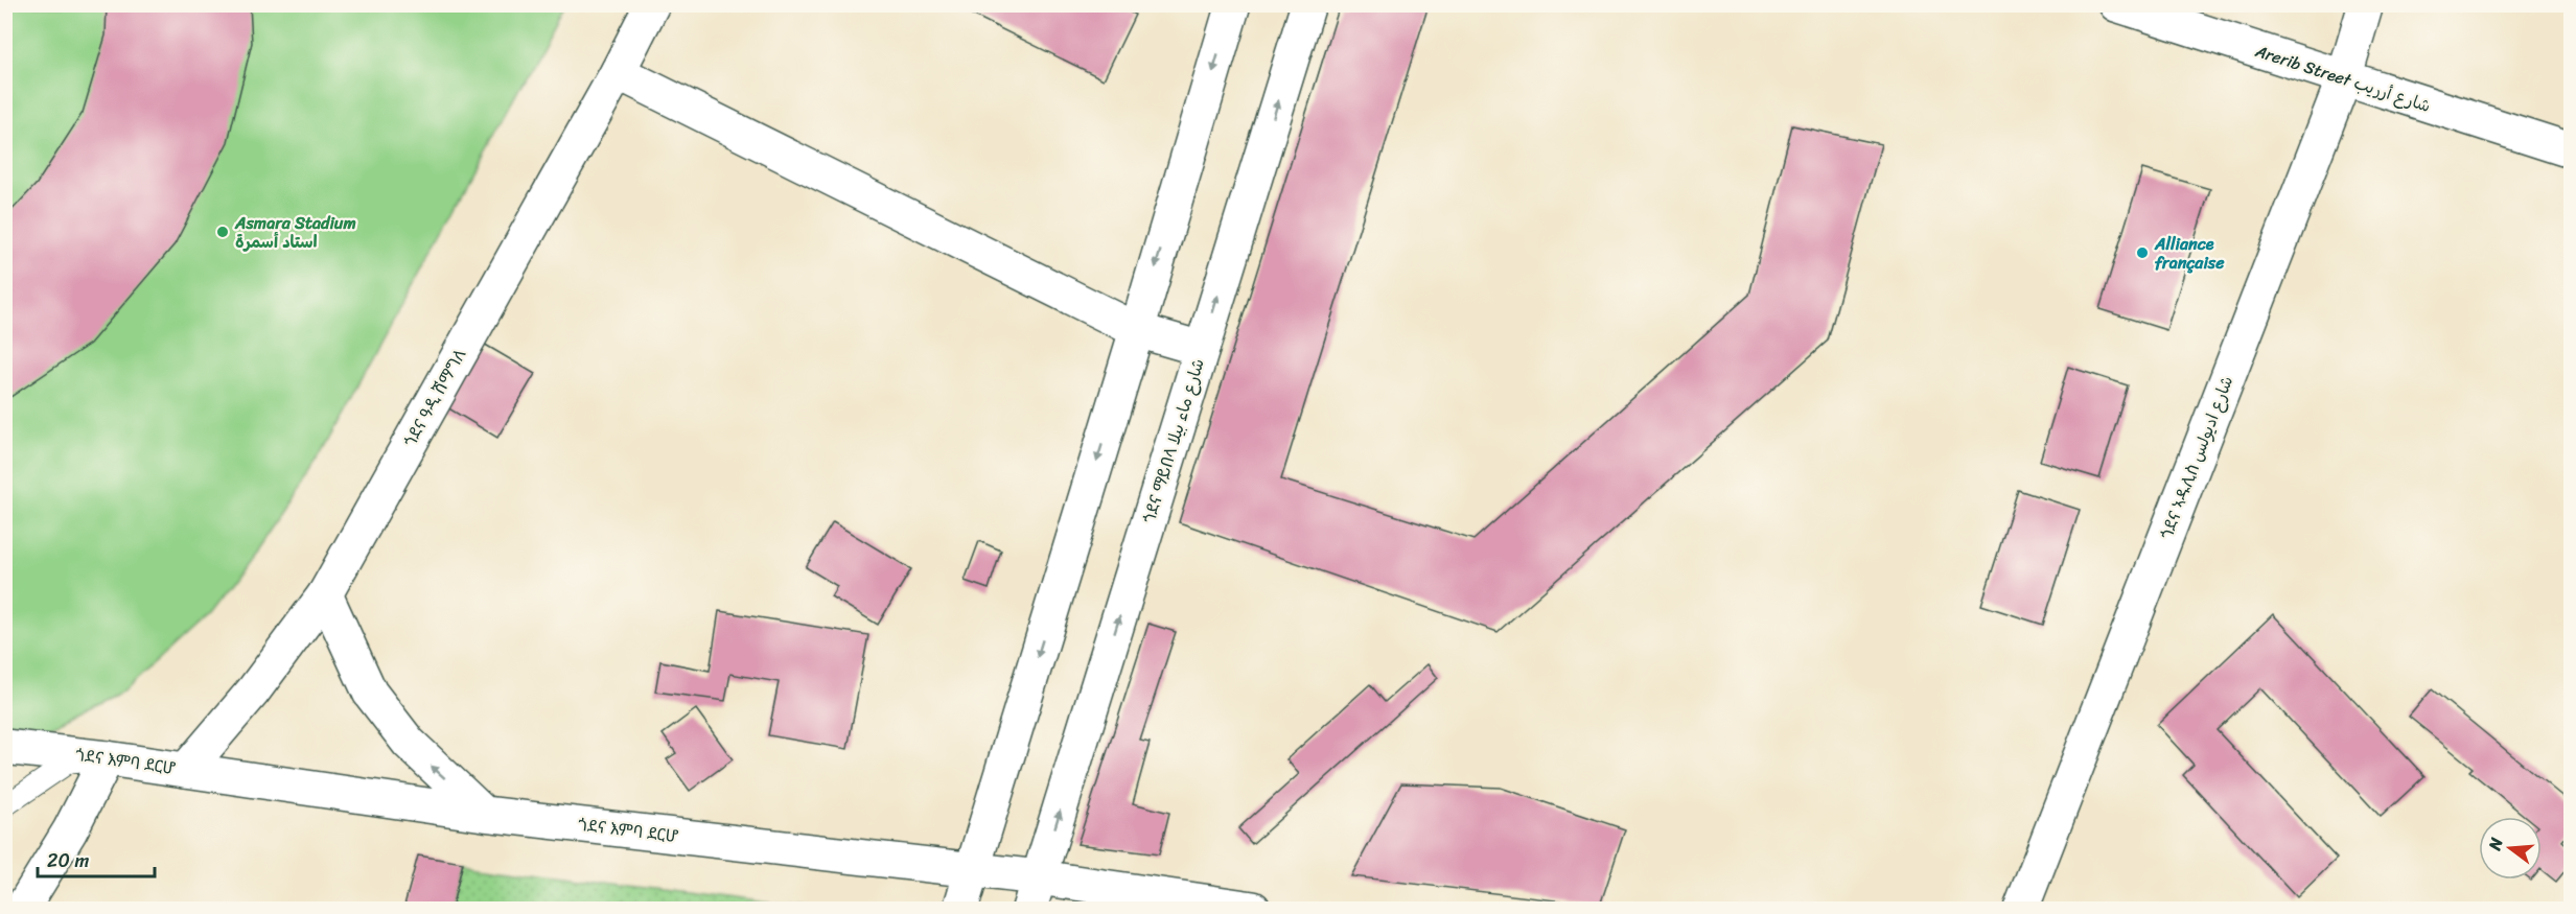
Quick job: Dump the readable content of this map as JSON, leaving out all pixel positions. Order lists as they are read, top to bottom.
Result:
{
  "streets": {
    "main road": [
      "Arerib Street شارع أرريب",
      "ጎደና ዓዲ ሽማግለ",
      "ጎደና ማይበላ شارع ماء بيلا",
      "ጎደና ኣዱሊስ شارع اديولس",
      "ጎደና እምባ ደርሆ"
    ]
  },
  "crossings": [
    ["Arerib Street شارع أرريب", "ጎደና ኣዱሊስ شارع اديولس"],
    ["ጎደና ዓዲ ሽማግለ", "ጎደና እምባ ደርሆ"],
    ["ጎደና ማይበላ شارع ماء بيلا", "ጎደና እምባ ደርሆ"]
  ],
  "places": ["Asmara Stadium استاد أسمرة", "Alliance française"],
  "scale_bar": "20 m",
  "north": "left"
}
